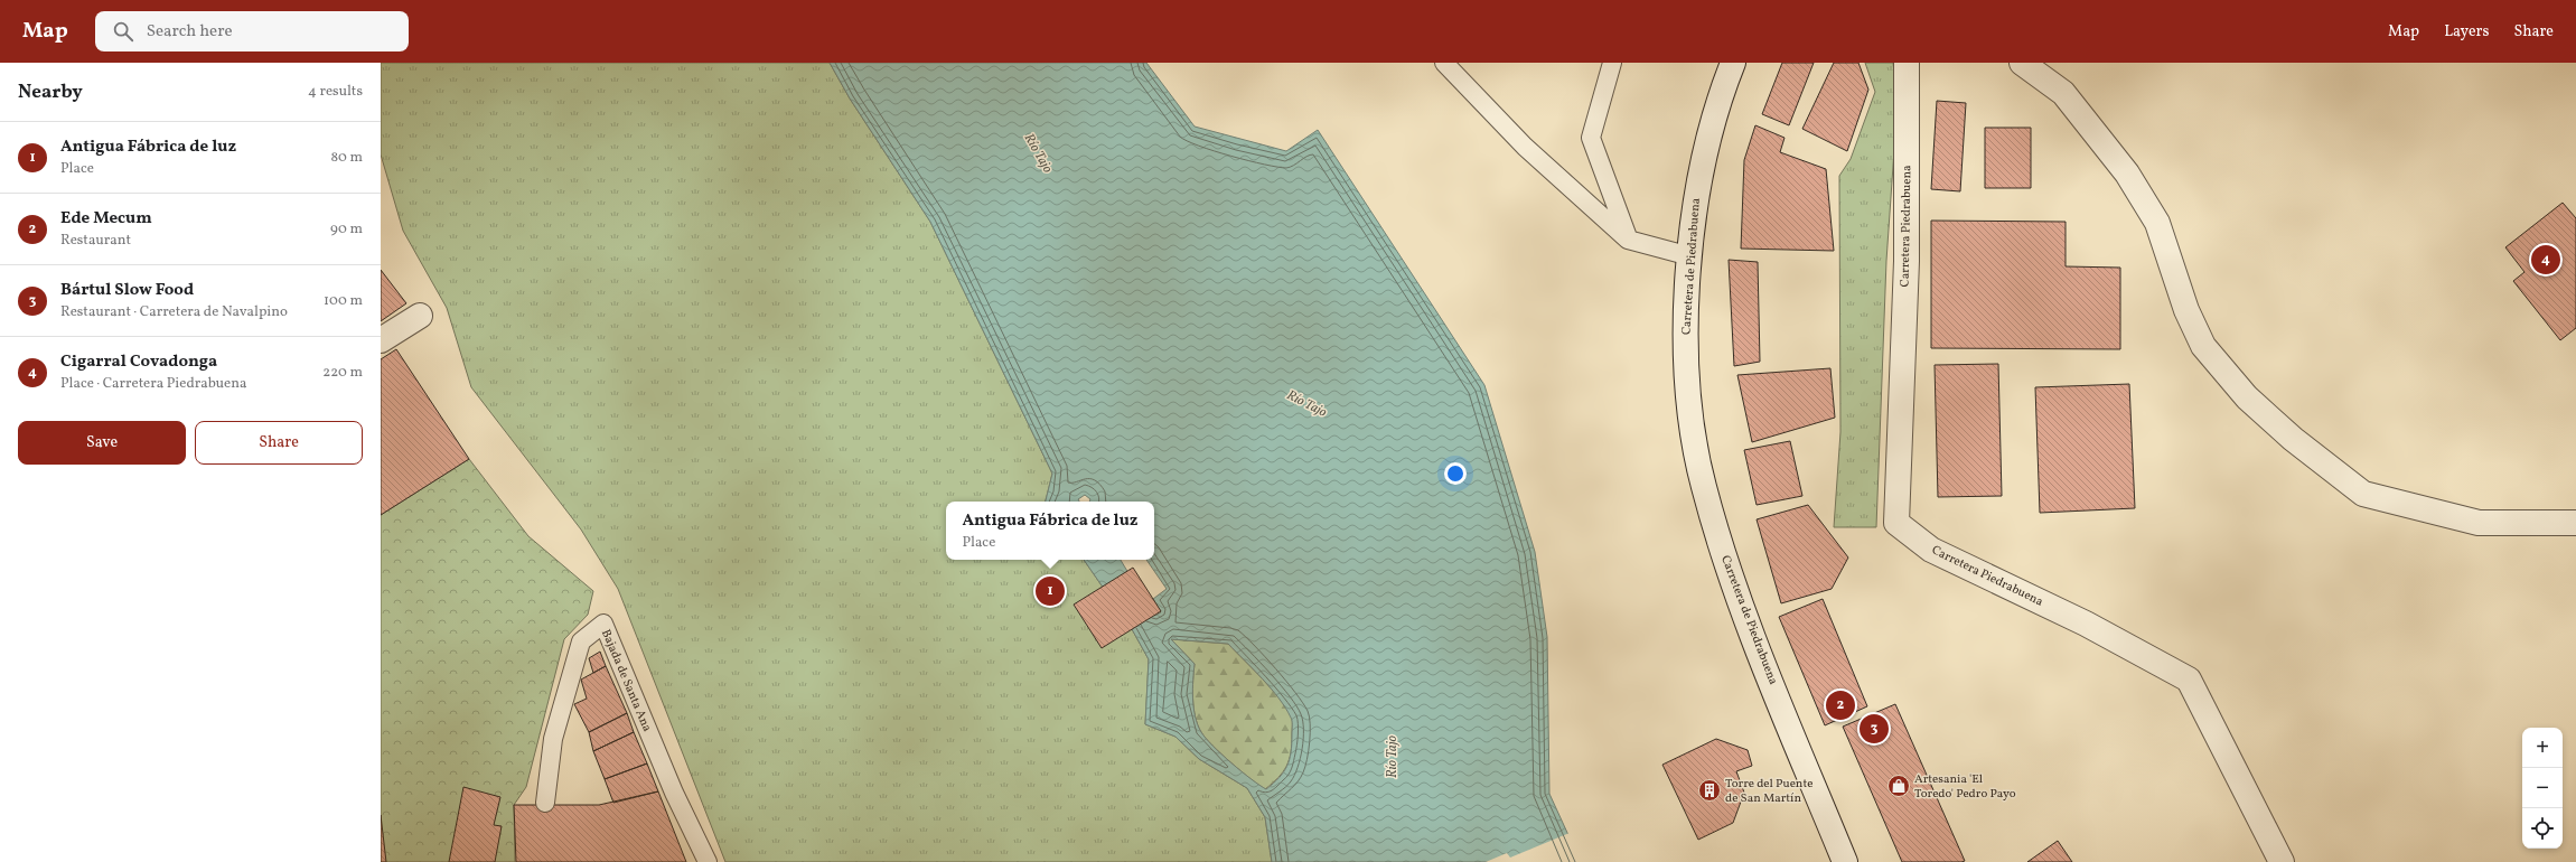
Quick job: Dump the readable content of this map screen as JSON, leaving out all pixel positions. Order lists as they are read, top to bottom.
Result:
{
  "streets": {
    "street": ["Carretera Piedrabuena", "Carretera de Piedrabuena"],
    "lane": ["Bajada de Santa Ana"]
  },
  "water": ["Río Tajo"],
  "places": {
    "shop": ["Artesania 'El Toredo' Pedro Payo"],
    "building": ["Torre del Puente de San Martín"]
  },
  "page": {
    "header": "Map",
    "search": "Search here",
    "nav": ["Map", "Layers", "Share"],
    "heading": ["Nearby", "4 results"],
    "list": [
      {
        "mark": "1",
        "name": "Antigua Fábrica de luz",
        "note": "Place",
        "value": "80 m"
      },
      {
        "mark": "2",
        "name": "Ede Mecum",
        "note": "Restaurant",
        "value": "90 m"
      },
      {
        "mark": "3",
        "name": "Bártul Slow Food",
        "note": "Restaurant · Carretera de Navalpino",
        "value": "100 m"
      },
      {
        "mark": "4",
        "name": "Cigarral Covadonga",
        "note": "Place · Carretera Piedrabuena",
        "value": "220 m"
      }
    ],
    "pins": [
      "4",
      "1",
      "2",
      "3"
    ],
    "buttons": ["Save", "Share"],
    "popup": ["Antigua Fábrica de luz", "Place"],
    "map_buttons": ["+", "−"]
  }
}
